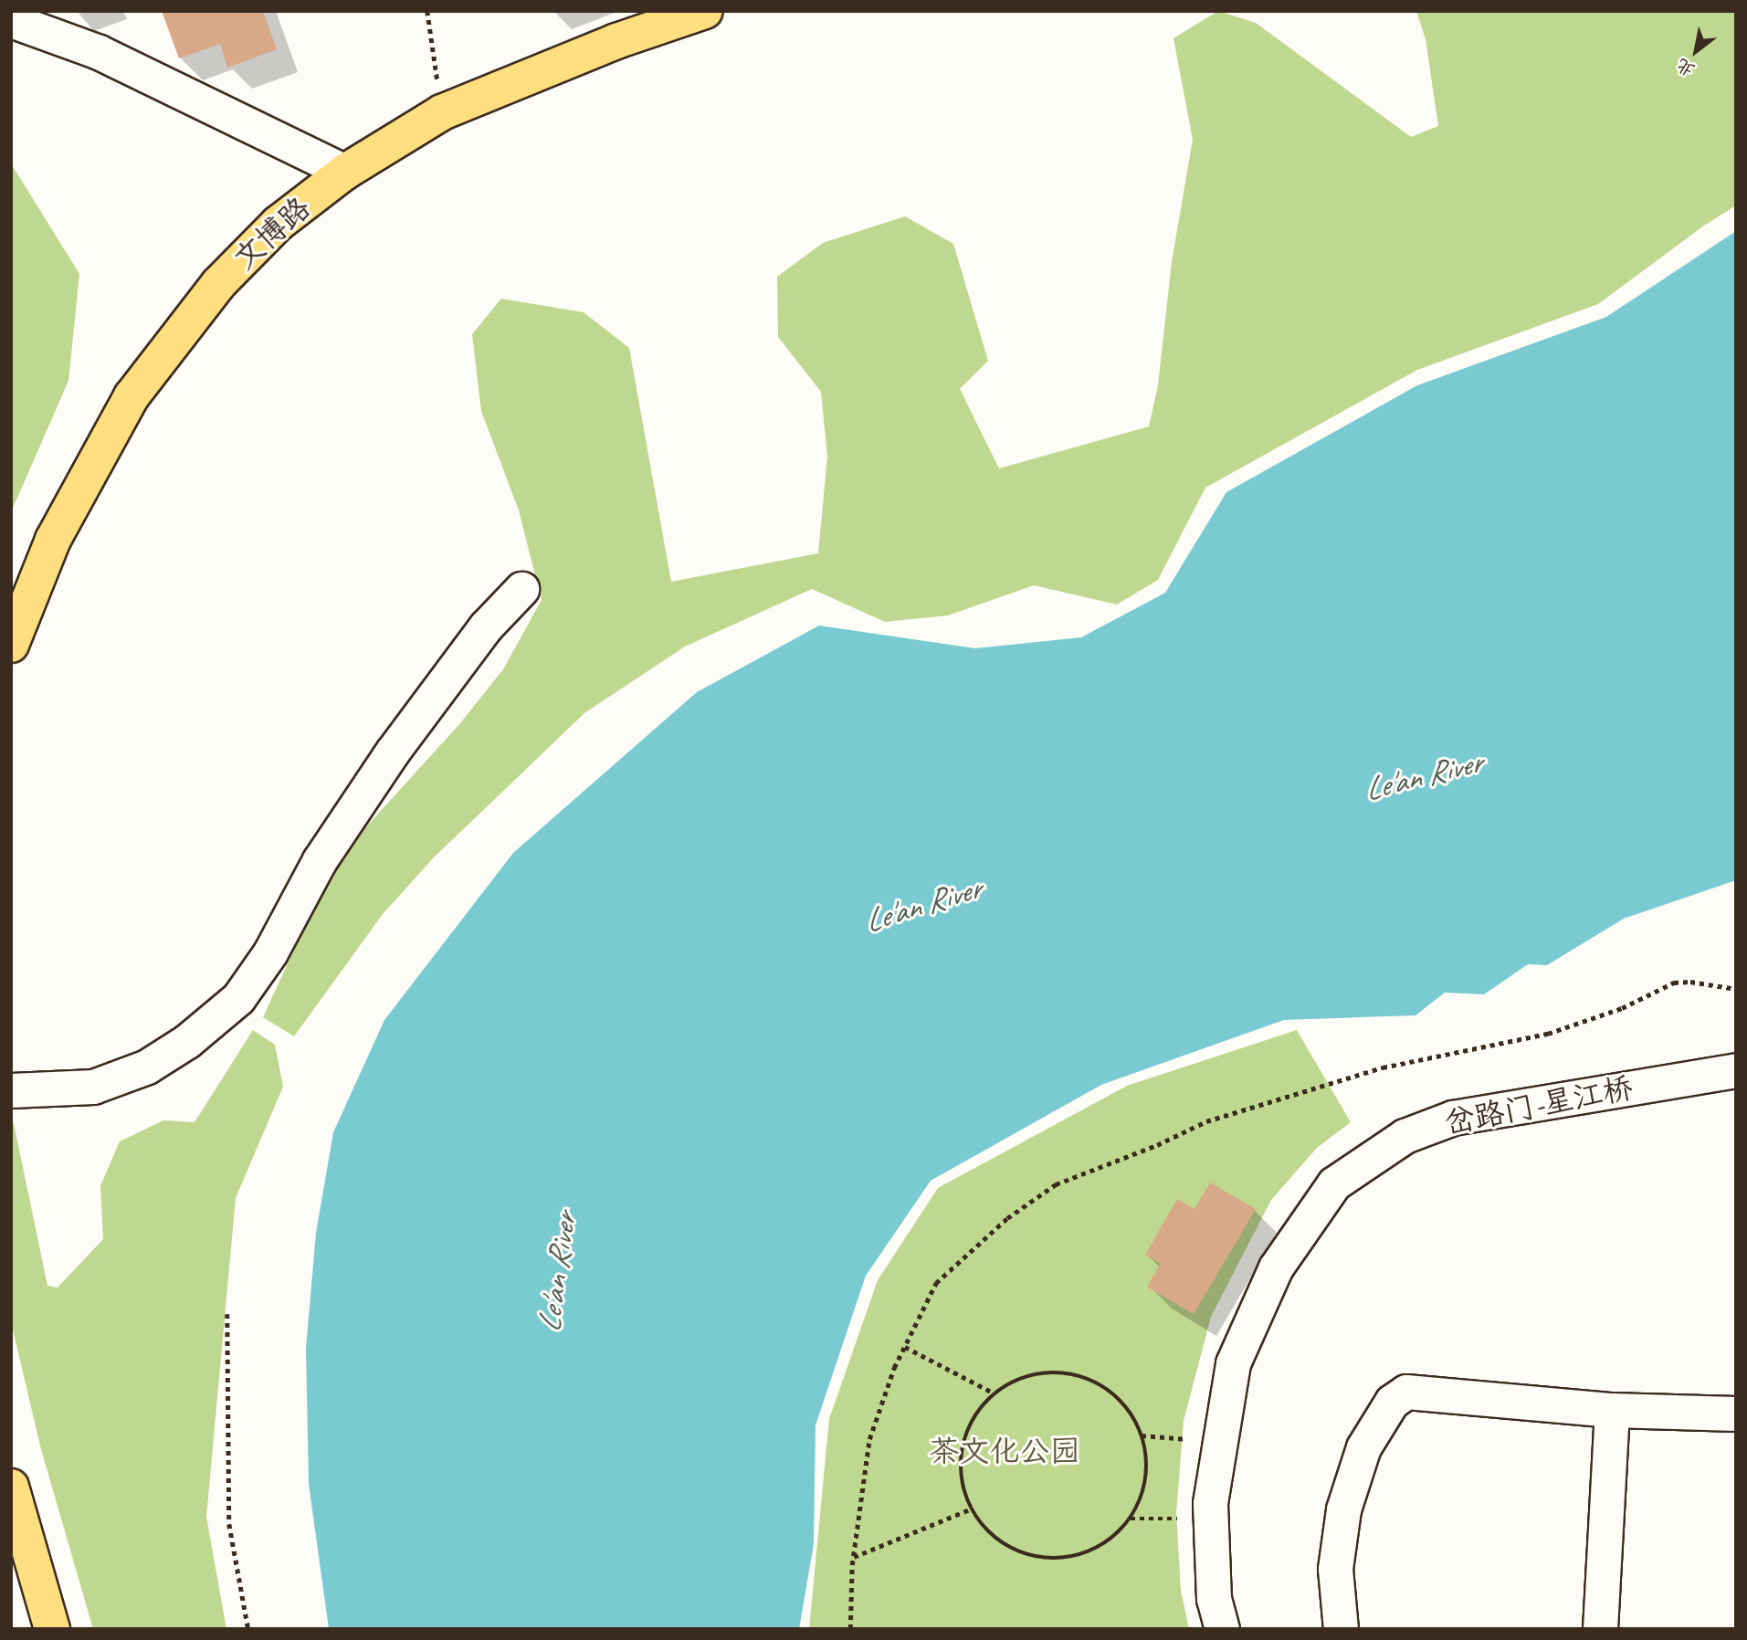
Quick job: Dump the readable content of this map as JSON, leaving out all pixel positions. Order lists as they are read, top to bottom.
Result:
{
  "streets": {
    "main road": ["文博路"],
    "street": ["岔路门-星江桥"]
  },
  "water": ["Le'an River"],
  "parks": ["茶文化公园"],
  "north": "bottom left"
}
